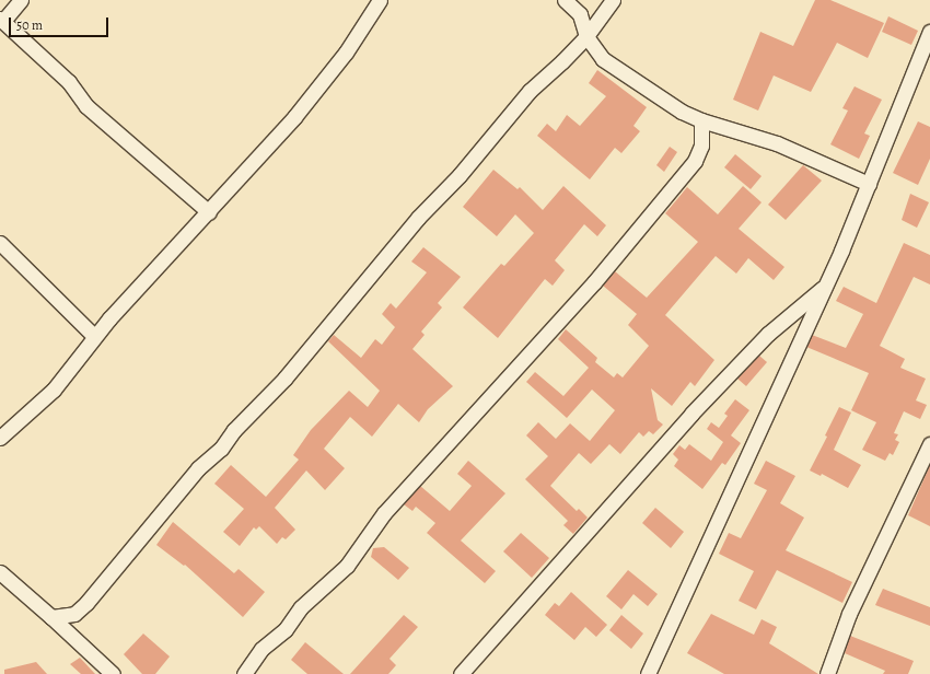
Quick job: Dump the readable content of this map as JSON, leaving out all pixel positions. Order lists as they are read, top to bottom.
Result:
{
  "scale_bar": "50 m"
}
